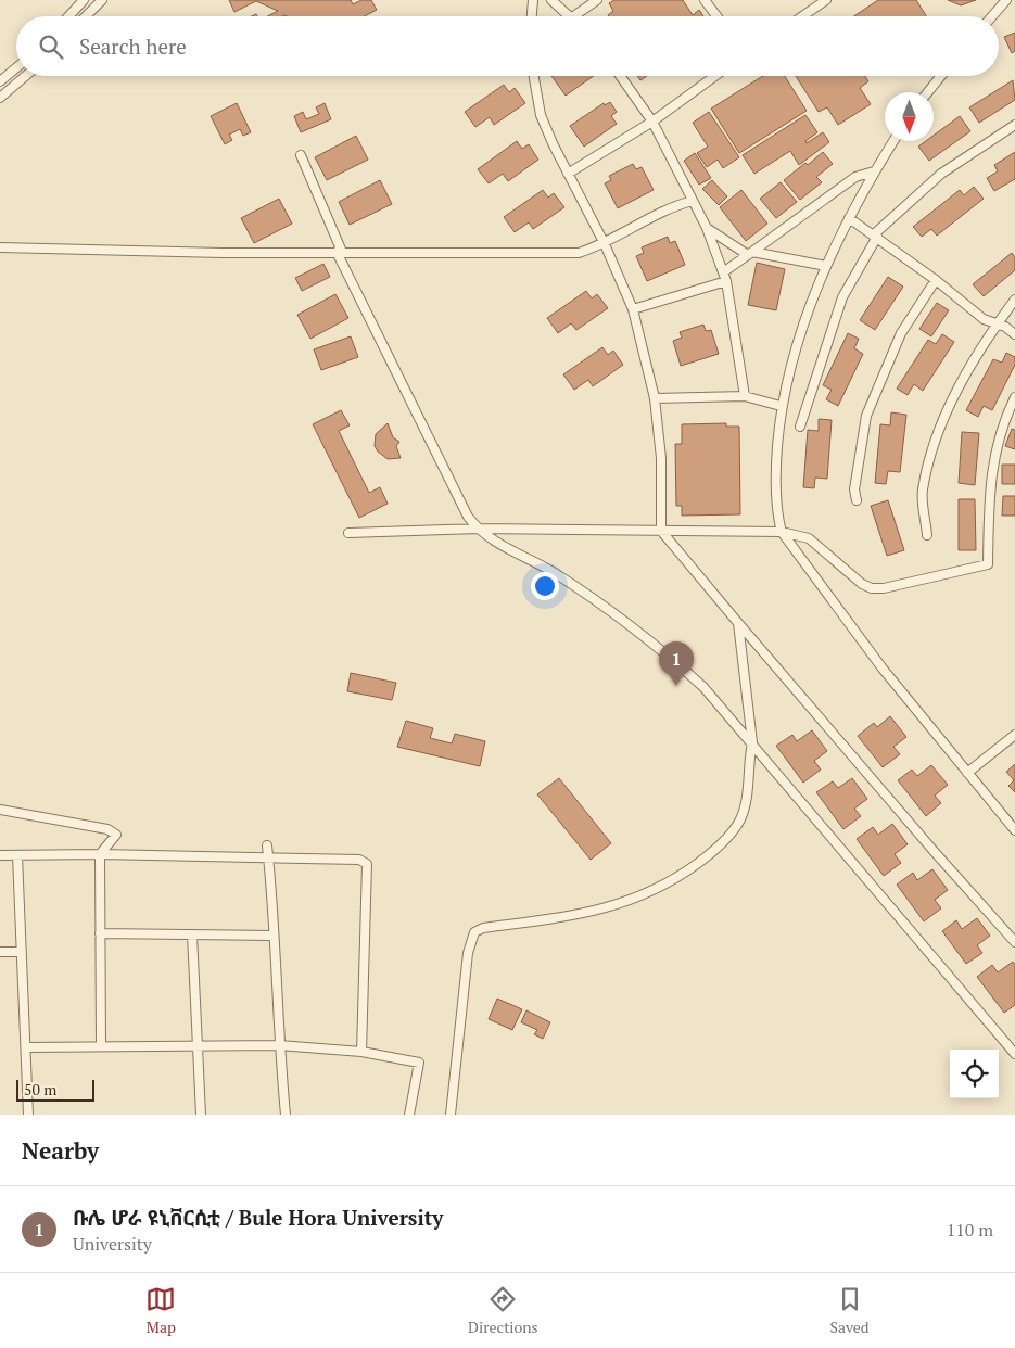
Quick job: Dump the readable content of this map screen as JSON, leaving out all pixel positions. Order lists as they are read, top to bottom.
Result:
{
  "scale_bar": "50 m",
  "north": "bottom",
  "page": {
    "search": "Search here",
    "pins": "1",
    "scale": "50 m",
    "heading": "Nearby",
    "list": [
      {
        "mark": "1",
        "name": "ቡሌ ሆራ ዩኒቨርሲቲ / Bule Hora University",
        "note": "University",
        "value": "110 m"
      }
    ],
    "nav": ["Map", "Directions", "Saved"]
  }
}
